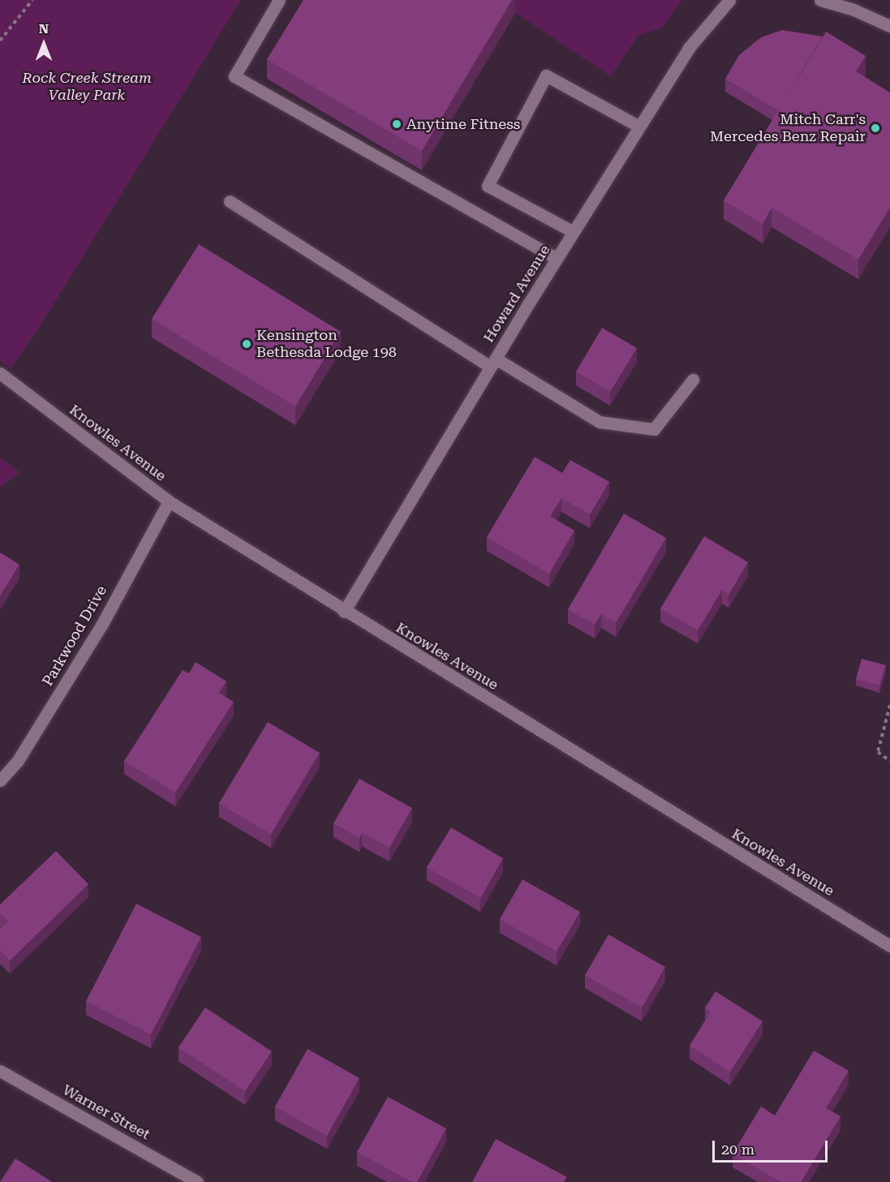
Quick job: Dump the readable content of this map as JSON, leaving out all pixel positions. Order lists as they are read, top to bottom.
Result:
{
  "streets": {
    "street": [
      "Howard Avenue",
      "Knowles Avenue",
      "Parkwood Drive",
      "Warner Street"
    ]
  },
  "crossings": [
    ["Howard Avenue", "Knowles Avenue"],
    ["Knowles Avenue", "Parkwood Drive"]
  ],
  "parks": ["Rock Creek Stream Valley Park"],
  "places": ["Anytime Fitness", "Mitch Carr's Mercedes Benz Repair", "Kensington Bethesda Lodge 198"],
  "scale_bar": "20 m",
  "north": "top"
}
